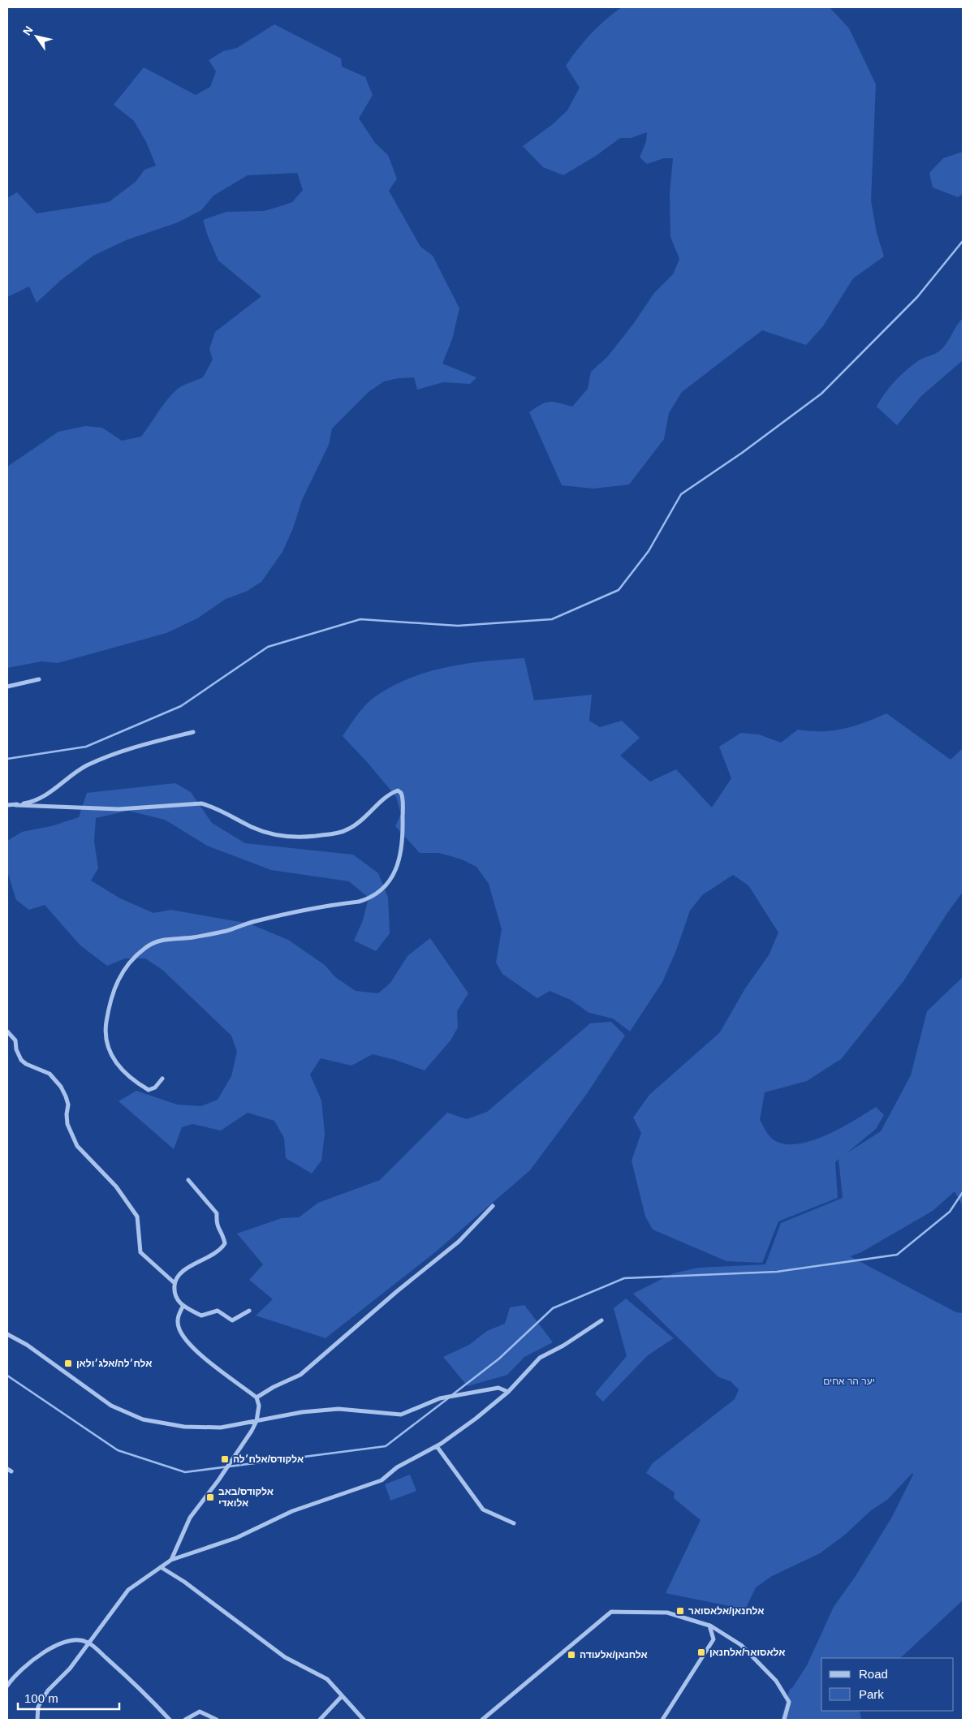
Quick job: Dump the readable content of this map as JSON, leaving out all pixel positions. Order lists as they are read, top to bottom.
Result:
{
  "parks": ["יער הר אחים"],
  "places": {
    "transit": [
      "אלח׳לה/אלג׳ולאן",
      "אלקודס/אלח׳לה",
      "אלקודס/באב אלואדי",
      "אלחנאן/אלאסואר",
      "אלאסואר/אלחנאן",
      "אלחנאן/אלעודה"
    ]
  },
  "legend": ["Road", "Park"],
  "scale_bar": "100 m",
  "north": "top left"
}
